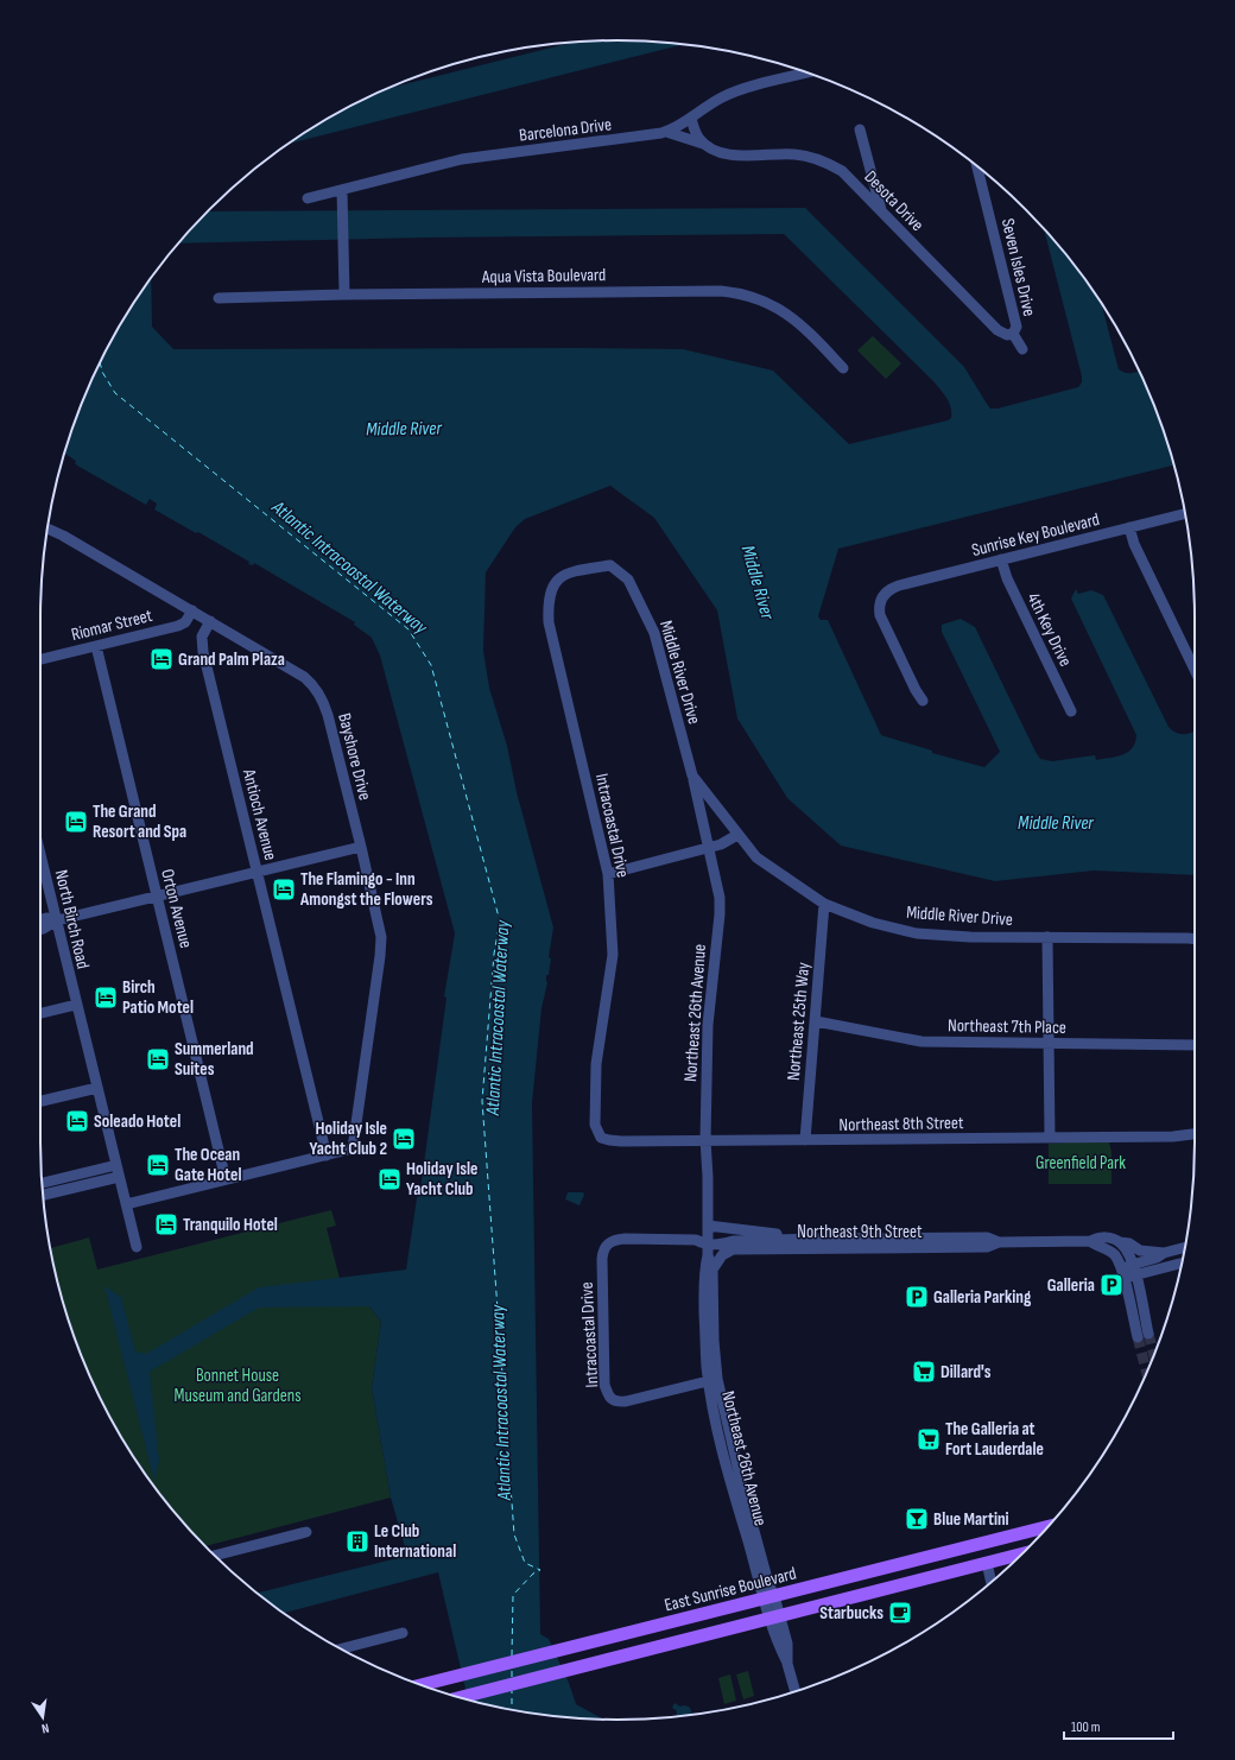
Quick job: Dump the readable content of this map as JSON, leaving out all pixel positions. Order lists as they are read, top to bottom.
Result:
{
  "streets": {
    "main road": ["East Sunrise Boulevard"],
    "street": [
      "Barcelona Drive",
      "Desota Drive",
      "Seven Isles Drive",
      "Aqua Vista Boulevard",
      "Sunrise Key Boulevard",
      "Riomar Street",
      "4th Key Drive",
      "Middle River Drive",
      "Bayshore Drive",
      "Antioch Avenue",
      "Intracoastal Drive",
      "Orton Avenue",
      "North Birch Road",
      "Northeast 26th Avenue",
      "Northeast 25th Way",
      "Northeast 7th Place",
      "Northeast 8th Street",
      "Northeast 9th Street"
    ]
  },
  "crossings": [
    ["Barcelona Drive", "Desota Drive"],
    ["Desota Drive", "Seven Isles Drive"],
    ["Sunrise Key Boulevard", "4th Key Drive"],
    ["Riomar Street", "Bayshore Drive"],
    ["Riomar Street", "Orton Avenue"],
    ["Middle River Drive", "Intracoastal Drive"],
    ["Middle River Drive", "Northeast 26th Avenue"],
    ["Middle River Drive", "Northeast 25th Way"],
    ["Bayshore Drive", "Antioch Avenue"],
    ["Intracoastal Drive", "Northeast 26th Avenue"],
    ["Intracoastal Drive", "Northeast 8th Street"],
    ["Intracoastal Drive", "Northeast 9th Street"],
    ["Northeast 26th Avenue", "Northeast 8th Street"],
    ["Northeast 26th Avenue", "Northeast 9th Street"],
    ["Northeast 26th Avenue", "East Sunrise Boulevard"],
    ["Northeast 25th Way", "Northeast 7th Place"],
    ["Northeast 25th Way", "Northeast 8th Street"]
  ],
  "water": ["Middle River", "Atlantic Intracoastal Waterway"],
  "parks": ["Greenfield Park", "Bonnet House Museum and Gardens"],
  "places": {
    "hotel": [
      "Grand Palm Plaza",
      "The Grand Resort and Spa",
      "The Flamingo - Inn Amongst the Flowers",
      "Birch Patio Motel",
      "Summerland Suites",
      "Soleado Hotel",
      "Holiday Isle Yacht Club 2",
      "The Ocean Gate Hotel",
      "Holiday Isle Yacht Club",
      "Tranquilo Hotel"
    ],
    "parking": ["Galleria", "Galleria Parking"],
    "supermarket": ["Dillard's", "The Galleria at Fort Lauderdale"],
    "bar": ["Blue Martini"],
    "building": ["Le Club International"],
    "cafe": ["Starbucks"]
  },
  "scale_bar": "100 m",
  "north": "bottom"
}
